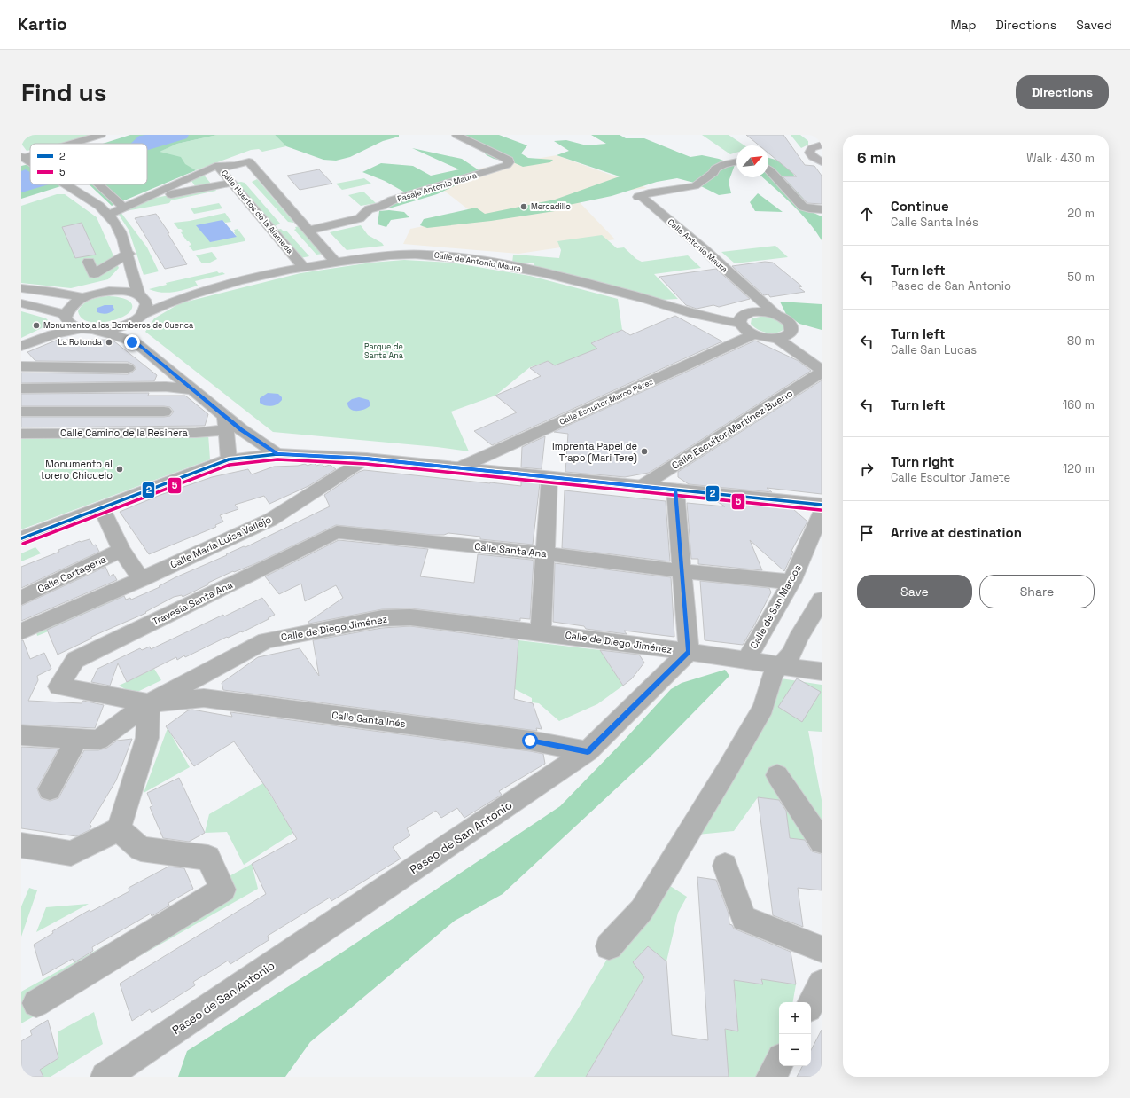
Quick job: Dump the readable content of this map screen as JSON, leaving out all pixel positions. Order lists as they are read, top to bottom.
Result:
{
  "streets": {
    "street": [
      "Pasaje Antonio Maura",
      "Calle Huertos de la Alameda",
      "Calle Antonio Maura",
      "Calle de Antonio Maura",
      "Calle Escultor Marco Pérez",
      "Calle Escultor Martínez Bueno",
      "Calle Camino de la Resinera",
      "Calle María Luisa Vallejo",
      "Calle Santa Ana",
      "Calle Cartagena",
      "Travesía Santa Ana",
      "Calle de San Marcos",
      "Calle de Diego Jiménez",
      "Calle Santa Inés",
      "Paseo de San Antonio"
    ]
  },
  "crossings": [
    ["Pasaje Antonio Maura", "Calle Huertos de la Alameda"],
    ["Calle Huertos de la Alameda", "Calle de Antonio Maura"],
    ["Calle Santa Ana", "Travesía Santa Ana"],
    ["Calle Santa Ana", "Calle de San Marcos"],
    ["Travesía Santa Ana", "Calle de Diego Jiménez"],
    ["Travesía Santa Ana", "Calle Santa Inés"],
    ["Calle de Diego Jiménez", "Calle Santa Inés"],
    ["Calle de Diego Jiménez", "Paseo de San Antonio"],
    ["Calle Santa Inés", "Paseo de San Antonio"]
  ],
  "parks": ["Parque de Santa Ana"],
  "places": [
    "Mercadillo",
    "Monumento a los Bomberos de Cuenca",
    "La Rotonda",
    "Imprenta Papel de Trapo (Mari Tere)",
    "Monumento al torero Chicuelo"
  ],
  "lines": ["transit line 2", "transit line 5"],
  "legend": ["2", "5"],
  "north": "top right",
  "page": {
    "header": "Kartio",
    "nav": ["Map", "Directions", "Saved"],
    "buttons": [
      "Directions",
      ["Save", "Share"]
    ],
    "title": "Find us",
    "heading": ["6 min", "Walk · 430 m"],
    "list": [
      ["Continue", "Calle Santa Inés", "20 m"],
      ["Turn left", "Paseo de San Antonio", "50 m"],
      ["Turn left", "Calle San Lucas", "80 m"],
      ["Turn left", "160 m"],
      ["Turn right", "Calle Escultor Jamete", "120 m"],
      "Arrive at destination"
    ],
    "map_buttons": ["+", "−"]
  }
}
